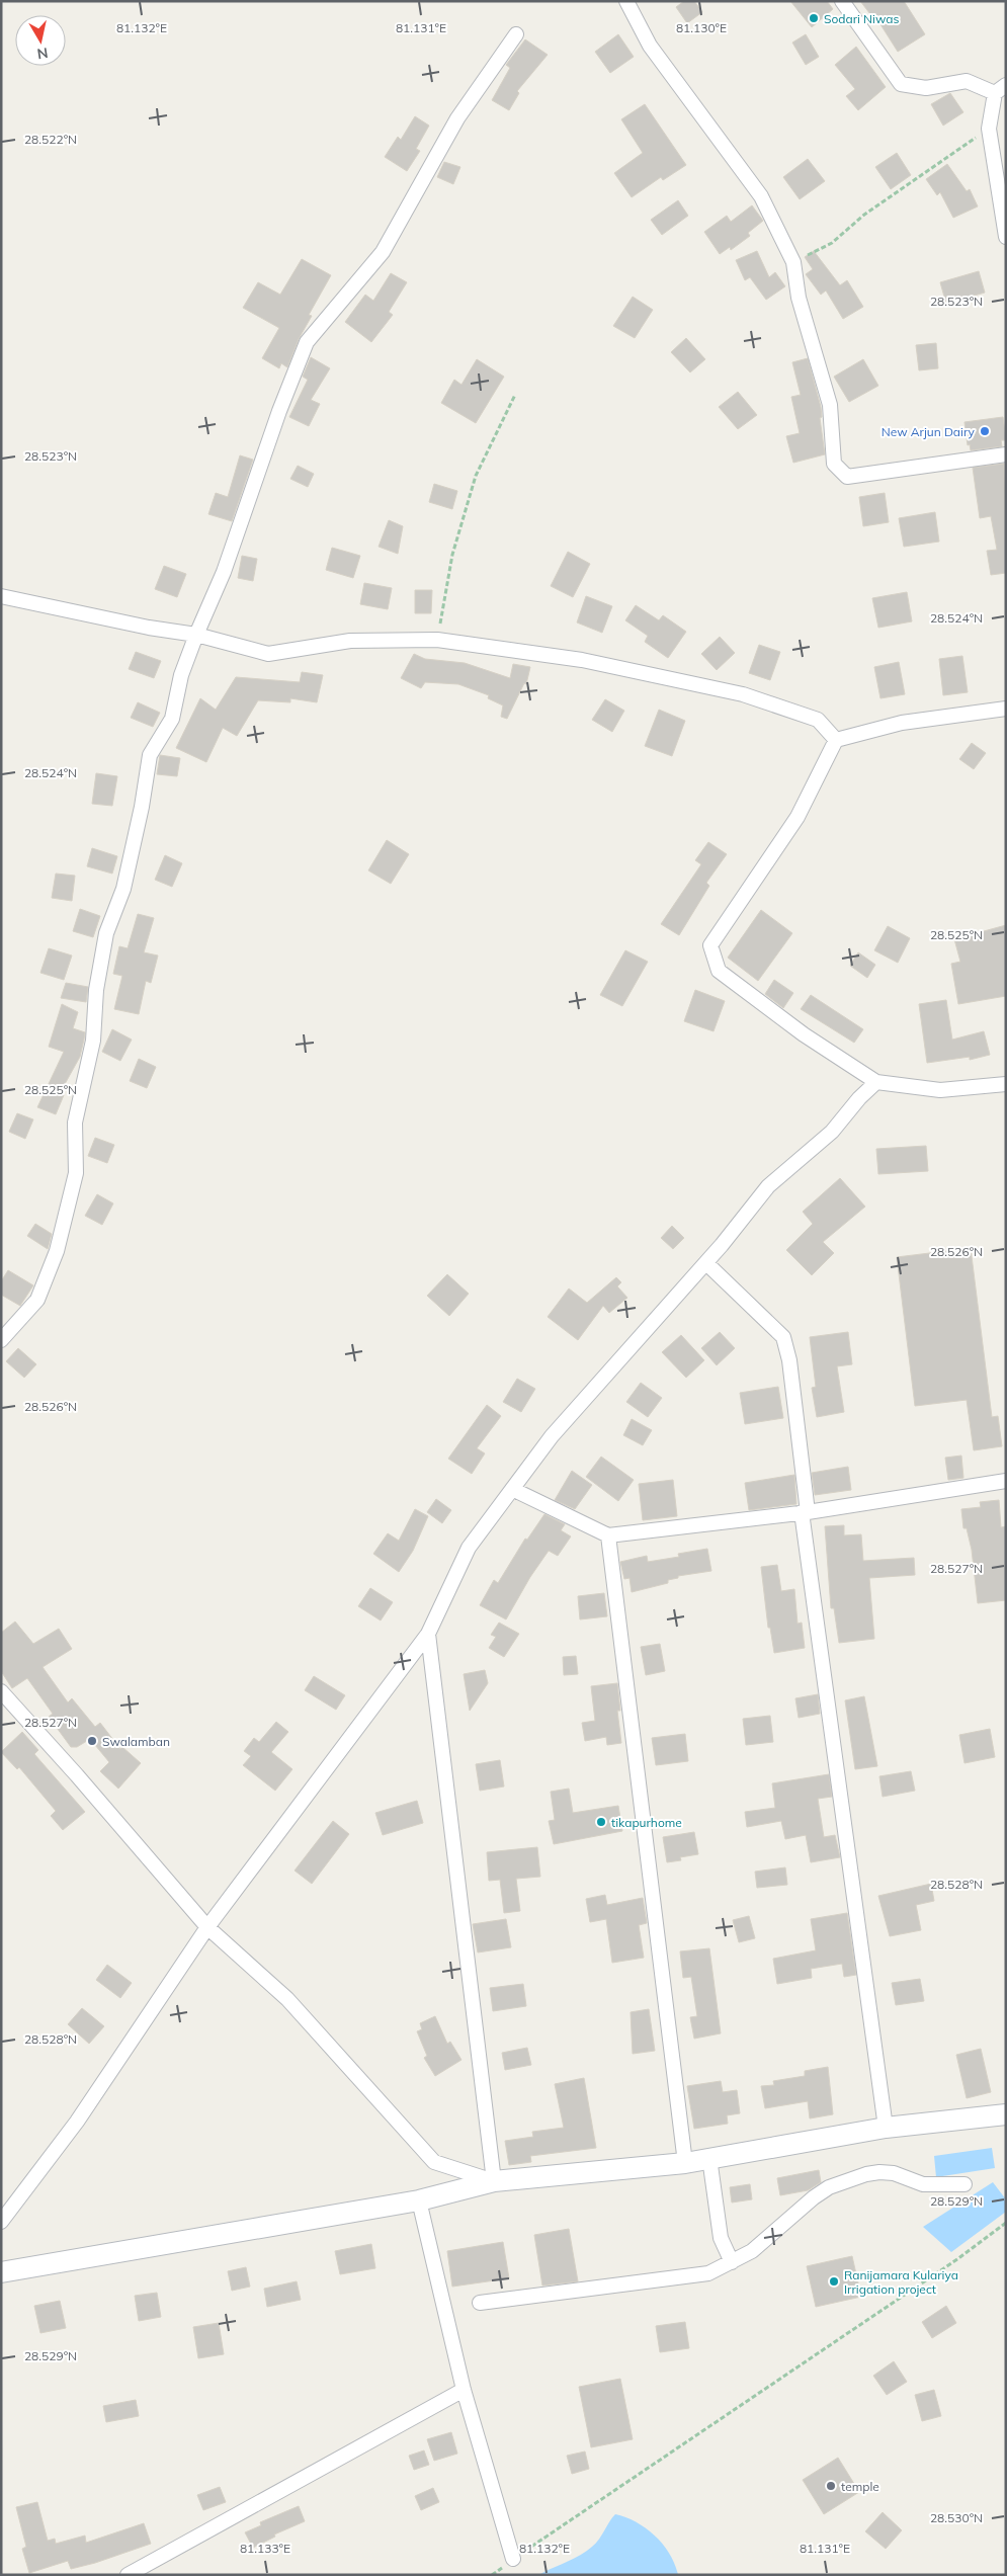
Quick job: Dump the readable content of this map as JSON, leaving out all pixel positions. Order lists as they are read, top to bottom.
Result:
{
  "places": [
    "Sodari Niwas",
    "New Arjun Dairy",
    "Swalamban",
    "tikapurhome",
    "Ranijamara Kulariya Irrigation project",
    "temple"
  ],
  "north": "bottom",
  "coordinates": [
    "81.132°E",
    "81.131°E",
    "81.130°E",
    "28.522°N",
    "28.523°N",
    "28.524°N",
    "28.525°N",
    "28.526°N",
    "28.527°N",
    "28.528°N",
    "28.529°N",
    "28.530°N",
    "81.133°E"
  ]
}
